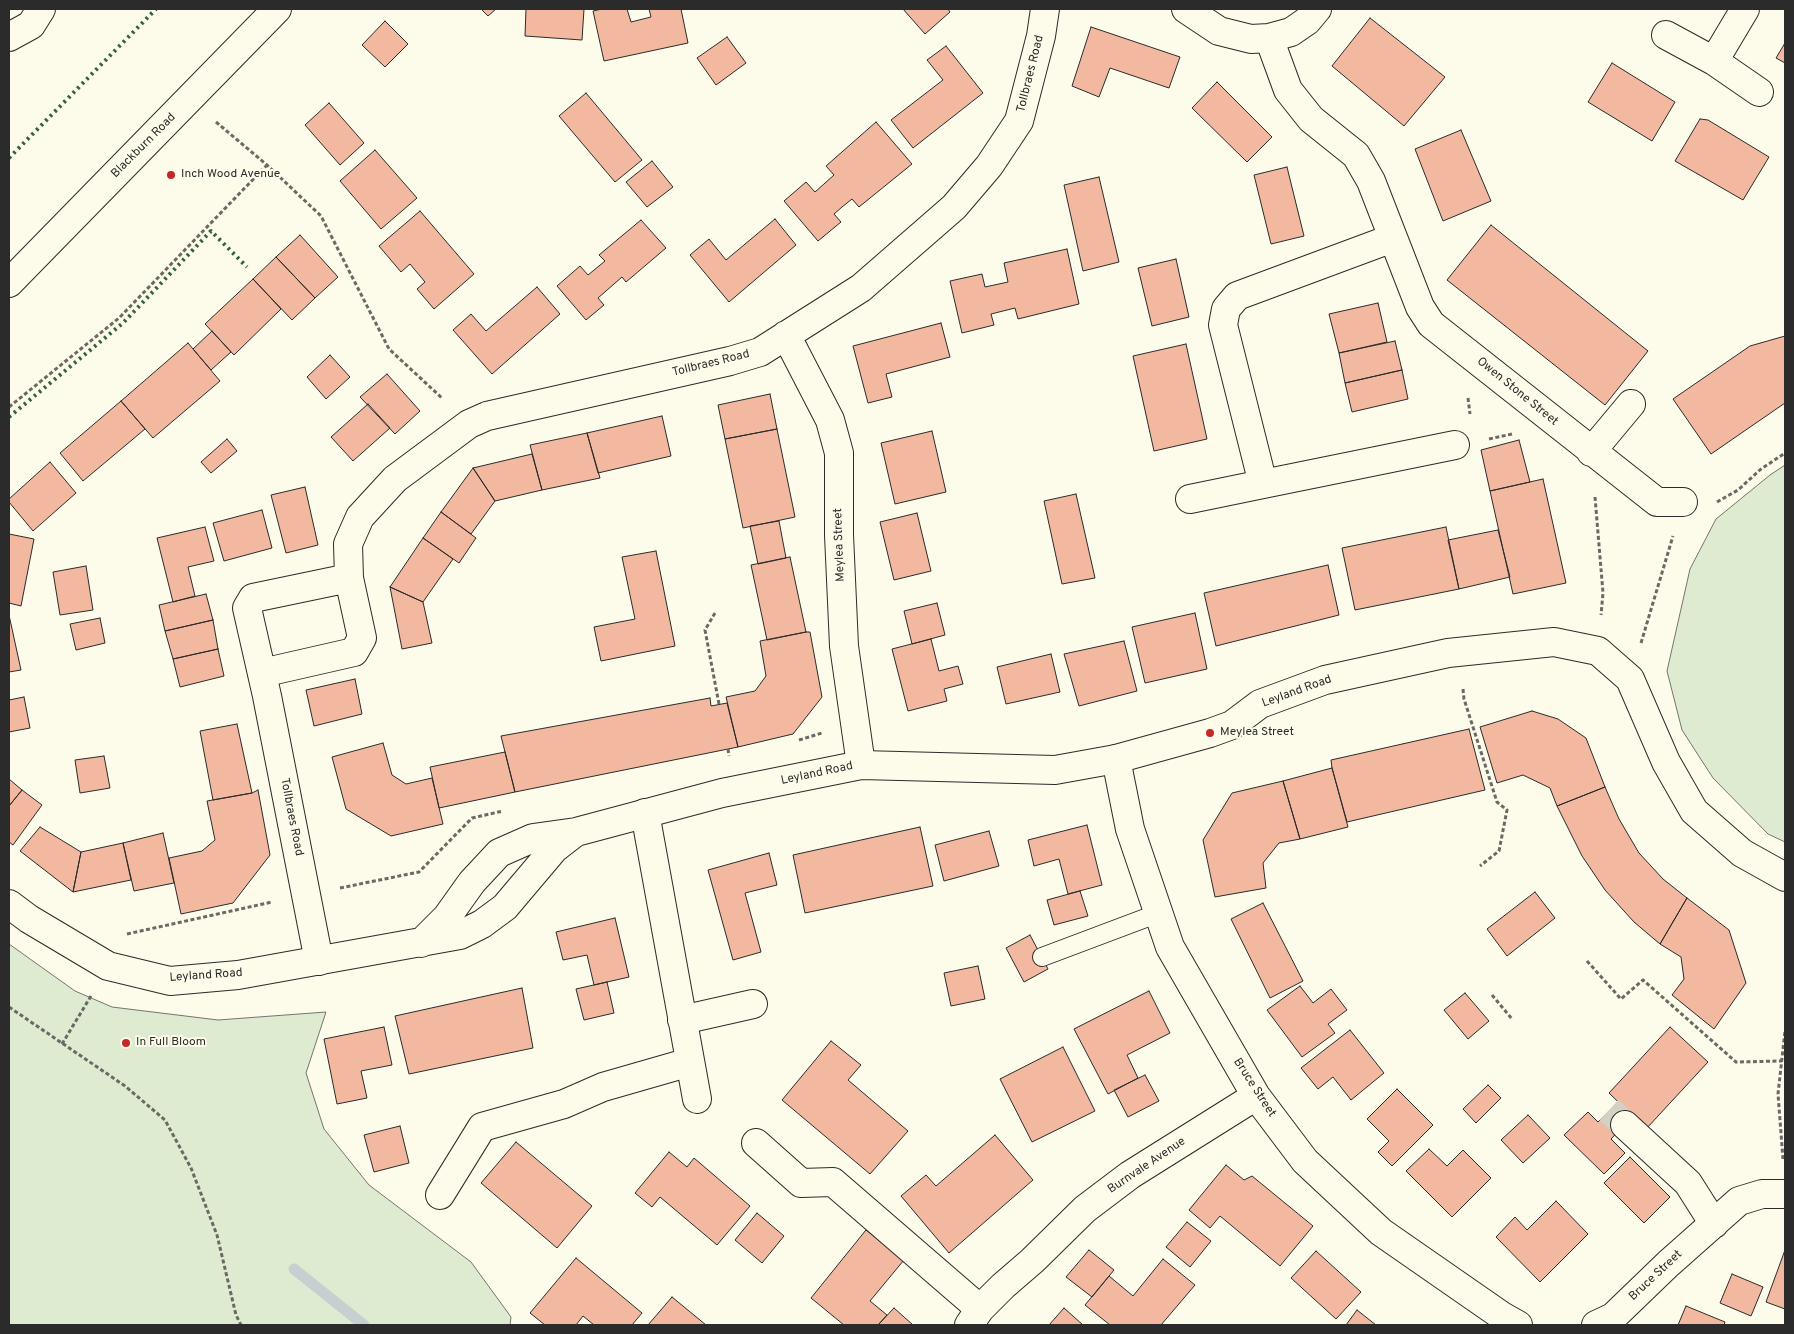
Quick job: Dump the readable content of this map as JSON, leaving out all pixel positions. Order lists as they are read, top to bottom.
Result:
{
  "streets": {
    "street": [
      "Tollbraes Road",
      "Blackburn Road",
      "Owen Stone Street",
      "Meylea Street",
      "Leyland Road",
      "Bruce Street",
      "Burnvale Avenue"
    ]
  },
  "crossings": [
    ["Tollbraes Road", "Meylea Street"],
    ["Tollbraes Road", "Leyland Road"],
    ["Meylea Street", "Leyland Road"],
    ["Leyland Road", "Bruce Street"],
    ["Bruce Street", "Burnvale Avenue"]
  ],
  "places": ["Inch Wood Avenue", "Meylea Street", "In Full Bloom"]
}
